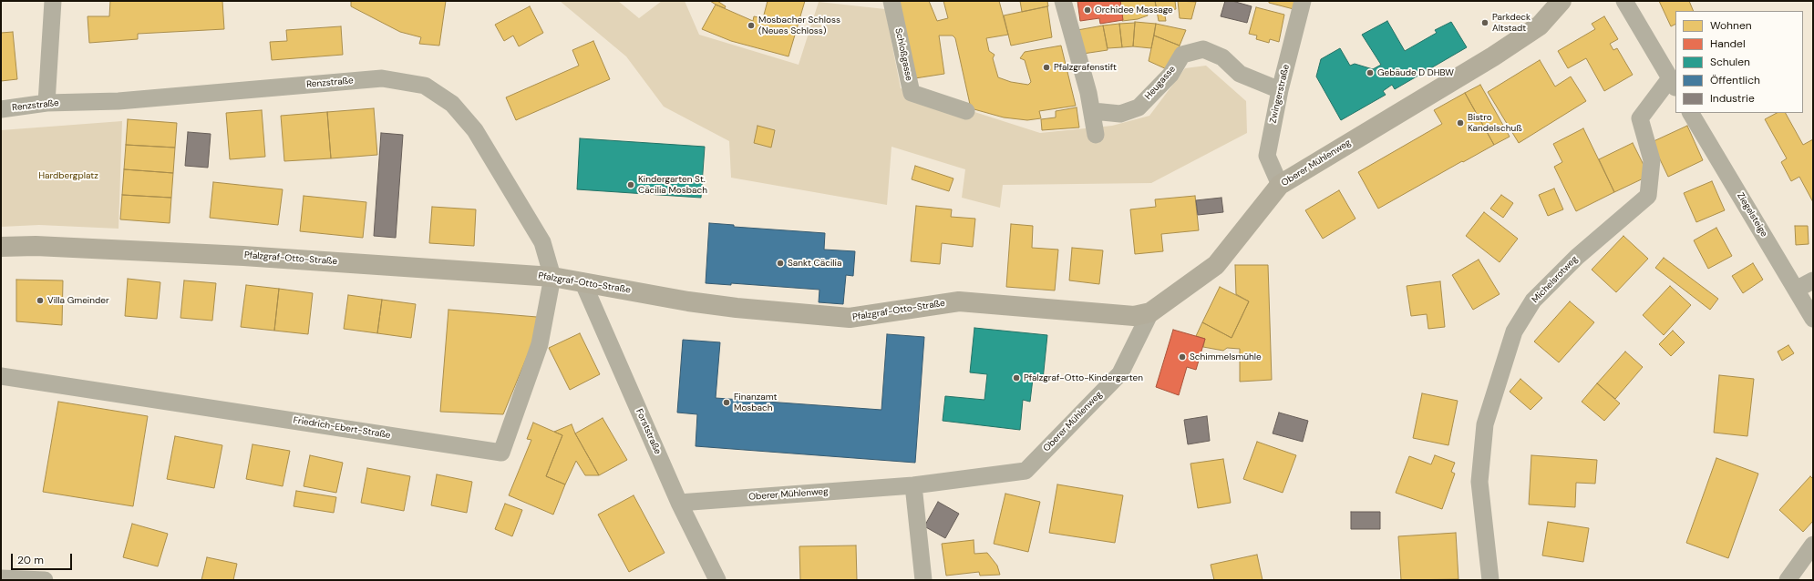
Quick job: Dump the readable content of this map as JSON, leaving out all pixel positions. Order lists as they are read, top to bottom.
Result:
{
  "streets": {
    "street": [
      "Schloßgasse",
      "Renzstraße",
      "Heugasse",
      "Zwingerstraße",
      "Oberer Mühlenweg",
      "Ziegelsteige",
      "Pfalzgraf-Otto-Straße",
      "Michelsrotweg",
      "Friedrich-Ebert-Straße",
      "Forststraße"
    ]
  },
  "crossings": [
    ["Renzstraße", "Pfalzgraf-Otto-Straße"],
    ["Renzstraße", "Friedrich-Ebert-Straße"],
    ["Heugasse", "Zwingerstraße"],
    ["Zwingerstraße", "Oberer Mühlenweg"],
    ["Oberer Mühlenweg", "Pfalzgraf-Otto-Straße"],
    ["Oberer Mühlenweg", "Forststraße"],
    ["Pfalzgraf-Otto-Straße", "Friedrich-Ebert-Straße"],
    ["Pfalzgraf-Otto-Straße", "Forststraße"]
  ],
  "parks": ["Hardbergplatz"],
  "places": [
    "Orchidee Massage",
    "Parkdeck Altstadt",
    "Mosbacher Schloss (Neues Schloss)",
    "Pfalzgrafenstift",
    "Gebäude D DHBW",
    "Bistro Kandelschuß",
    "Kindergarten St. Cäcilia Mosbach",
    "Sankt Cäcilia",
    "Villa Gmeinder",
    "Schimmelsmühle",
    "Pfalzgraf-Otto-Kindergarten",
    "Finanzamt Mosbach"
  ],
  "legend": [
    "Wohnen",
    "Handel",
    "Schulen",
    "Öffentlich",
    "Industrie"
  ],
  "scale_bar": "20 m"
}
